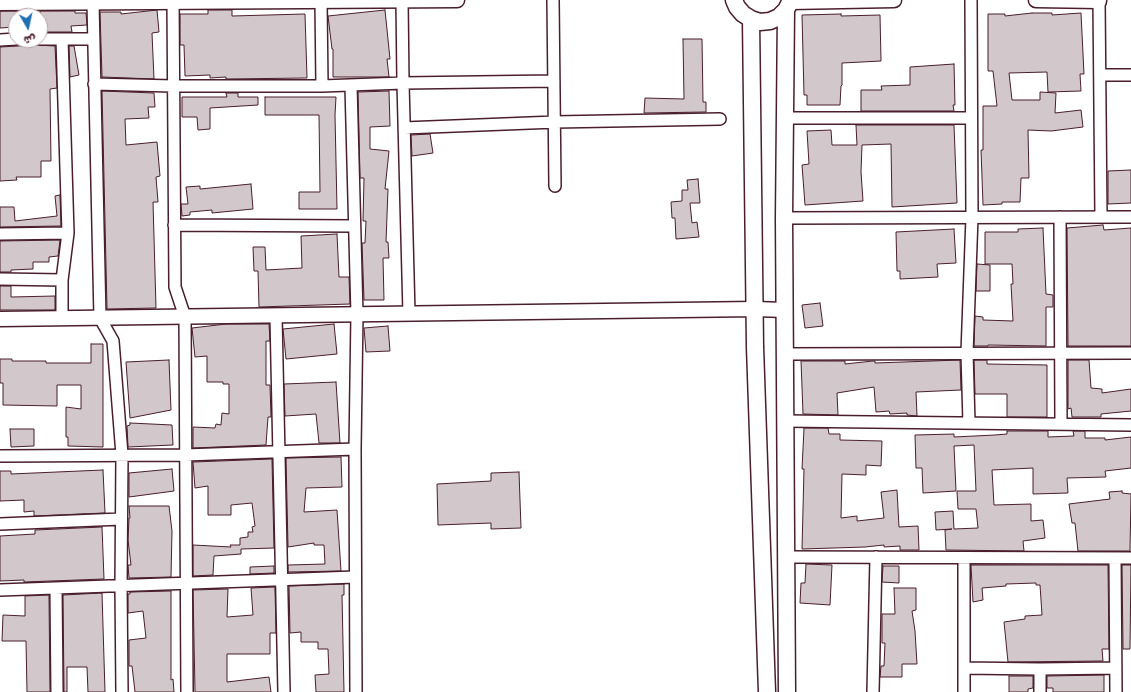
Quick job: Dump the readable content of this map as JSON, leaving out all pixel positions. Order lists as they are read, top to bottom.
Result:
{
  "north": "bottom"
}
